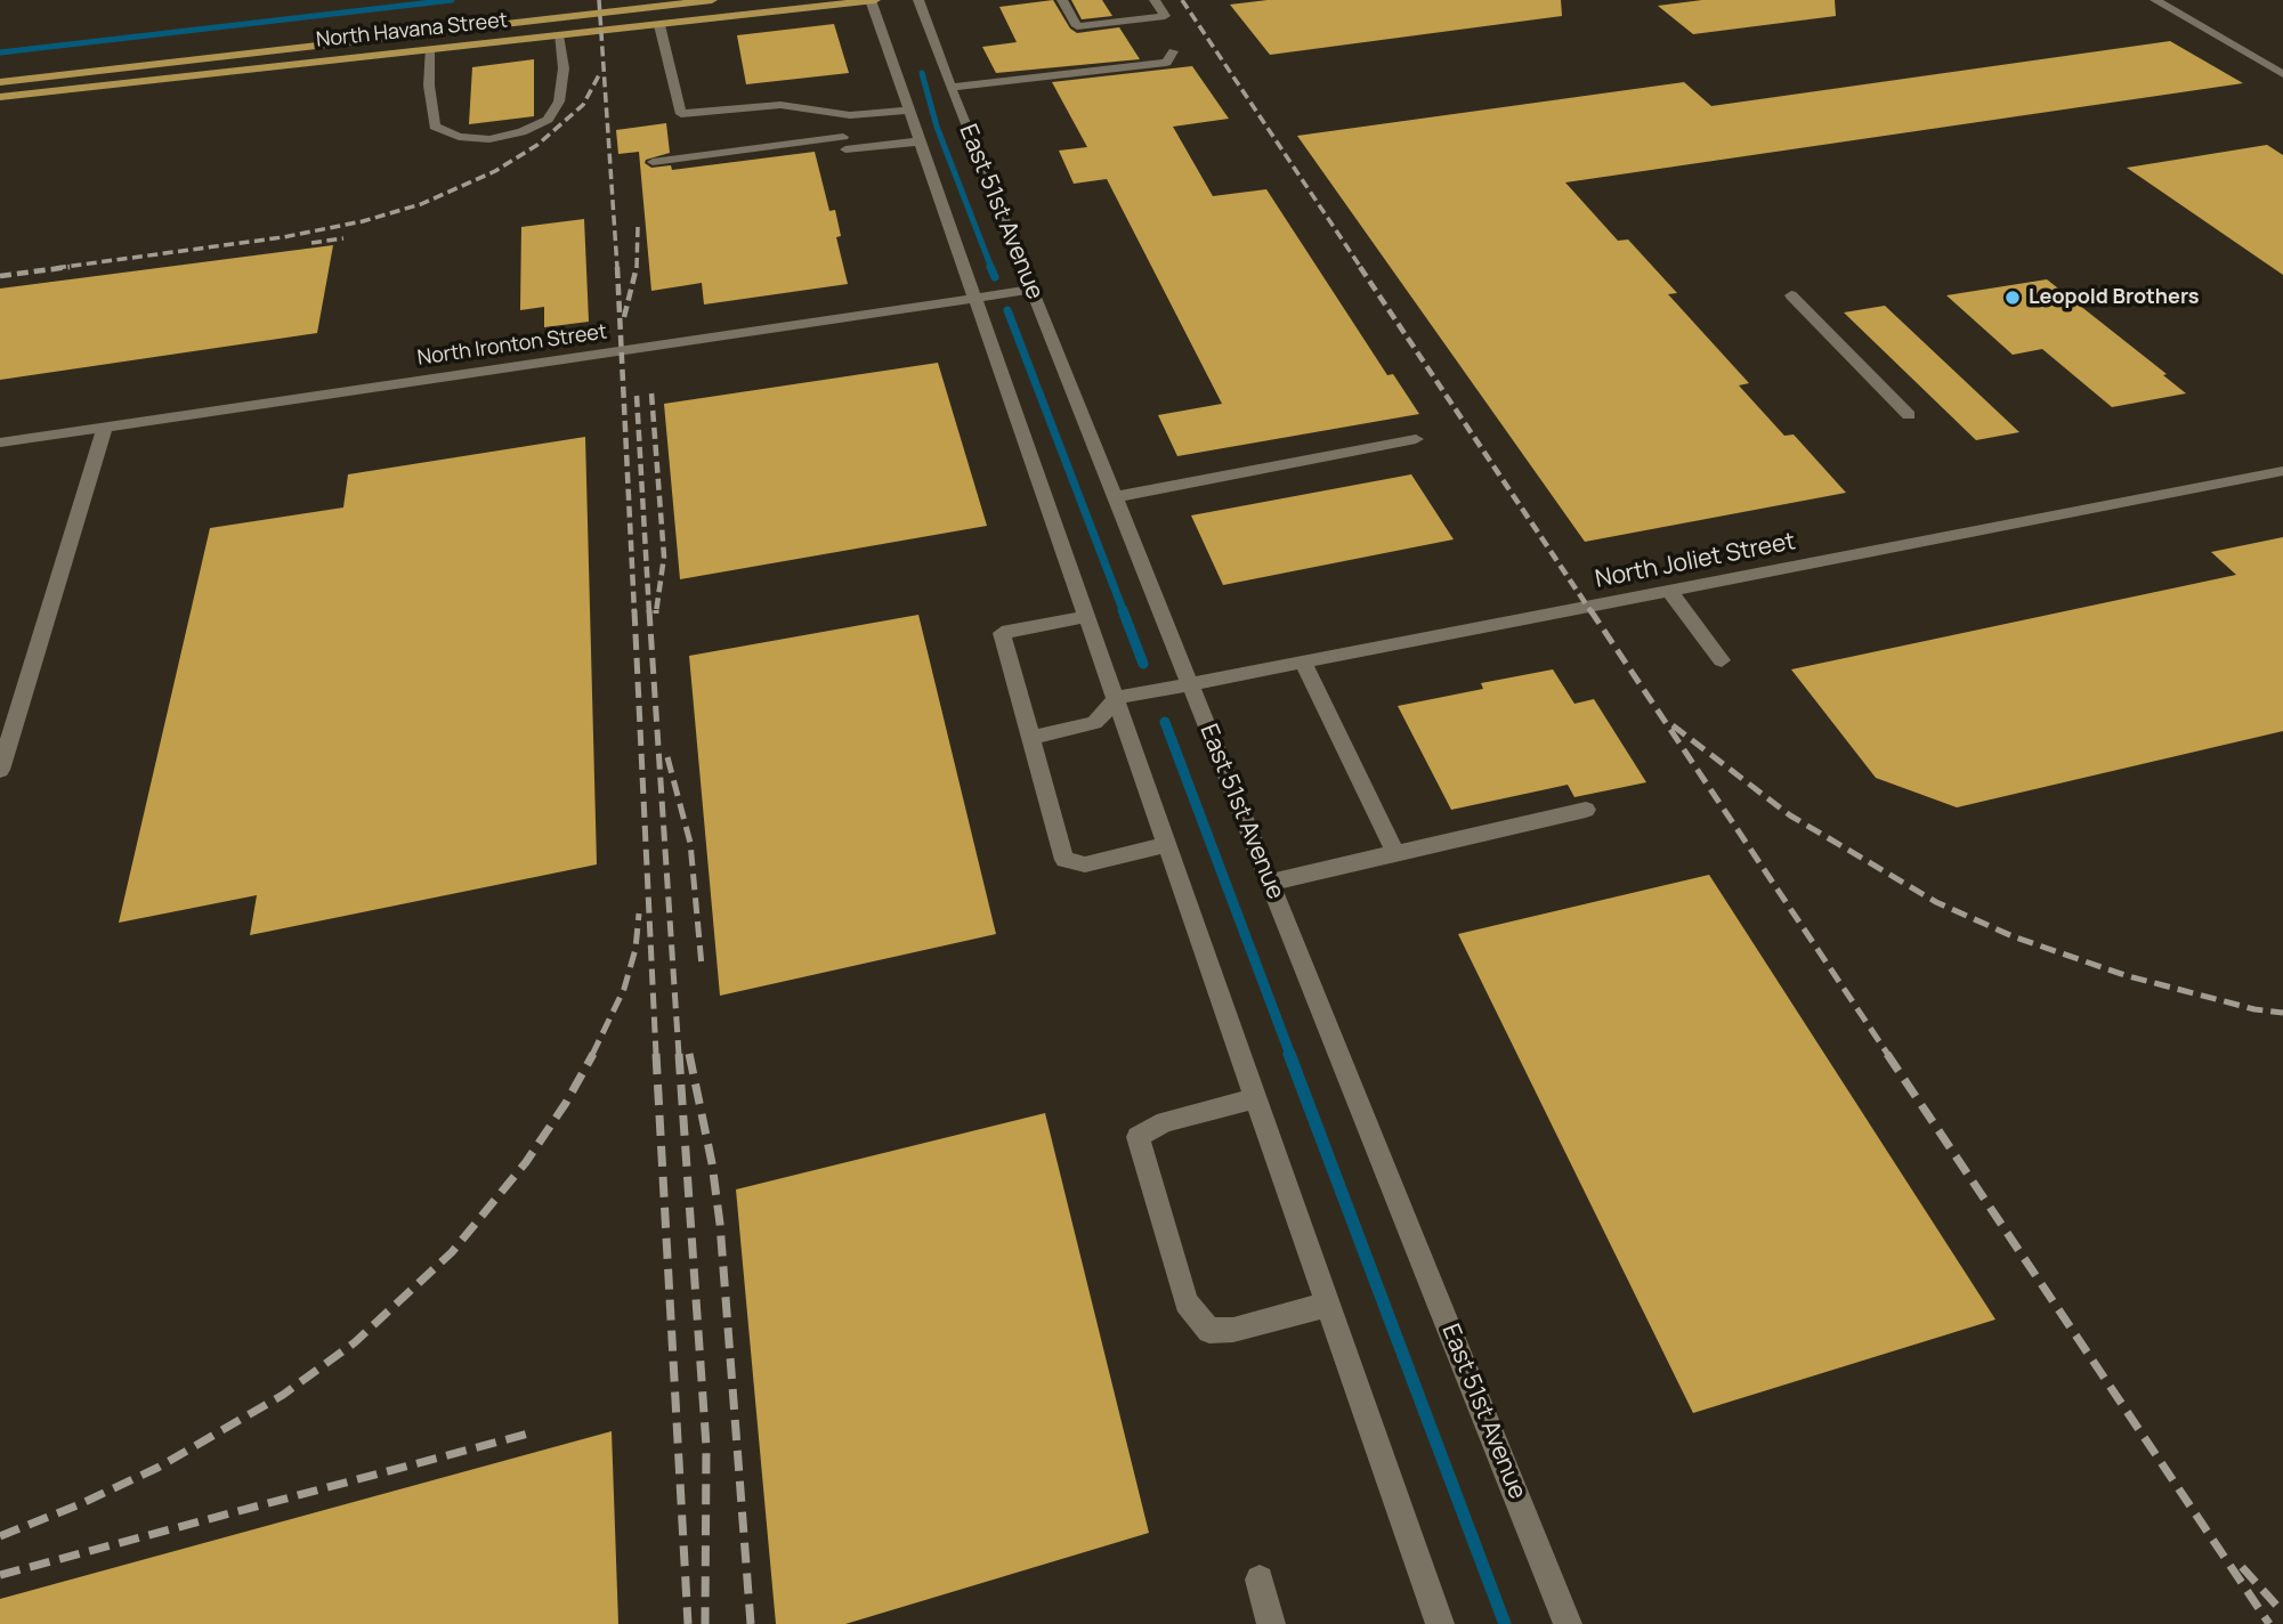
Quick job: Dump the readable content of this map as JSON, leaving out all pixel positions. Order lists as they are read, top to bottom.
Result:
{
  "streets": {
    "main road": ["North Havana Street"],
    "street": ["East 51st Avenue", "North Ironton Street", "North Joliet Street"]
  },
  "crossings": [
    ["North Havana Street", "East 51st Avenue"],
    ["East 51st Avenue", "North Ironton Street"],
    ["East 51st Avenue", "North Joliet Street"]
  ],
  "places": ["Leopold Brothers"]
}
